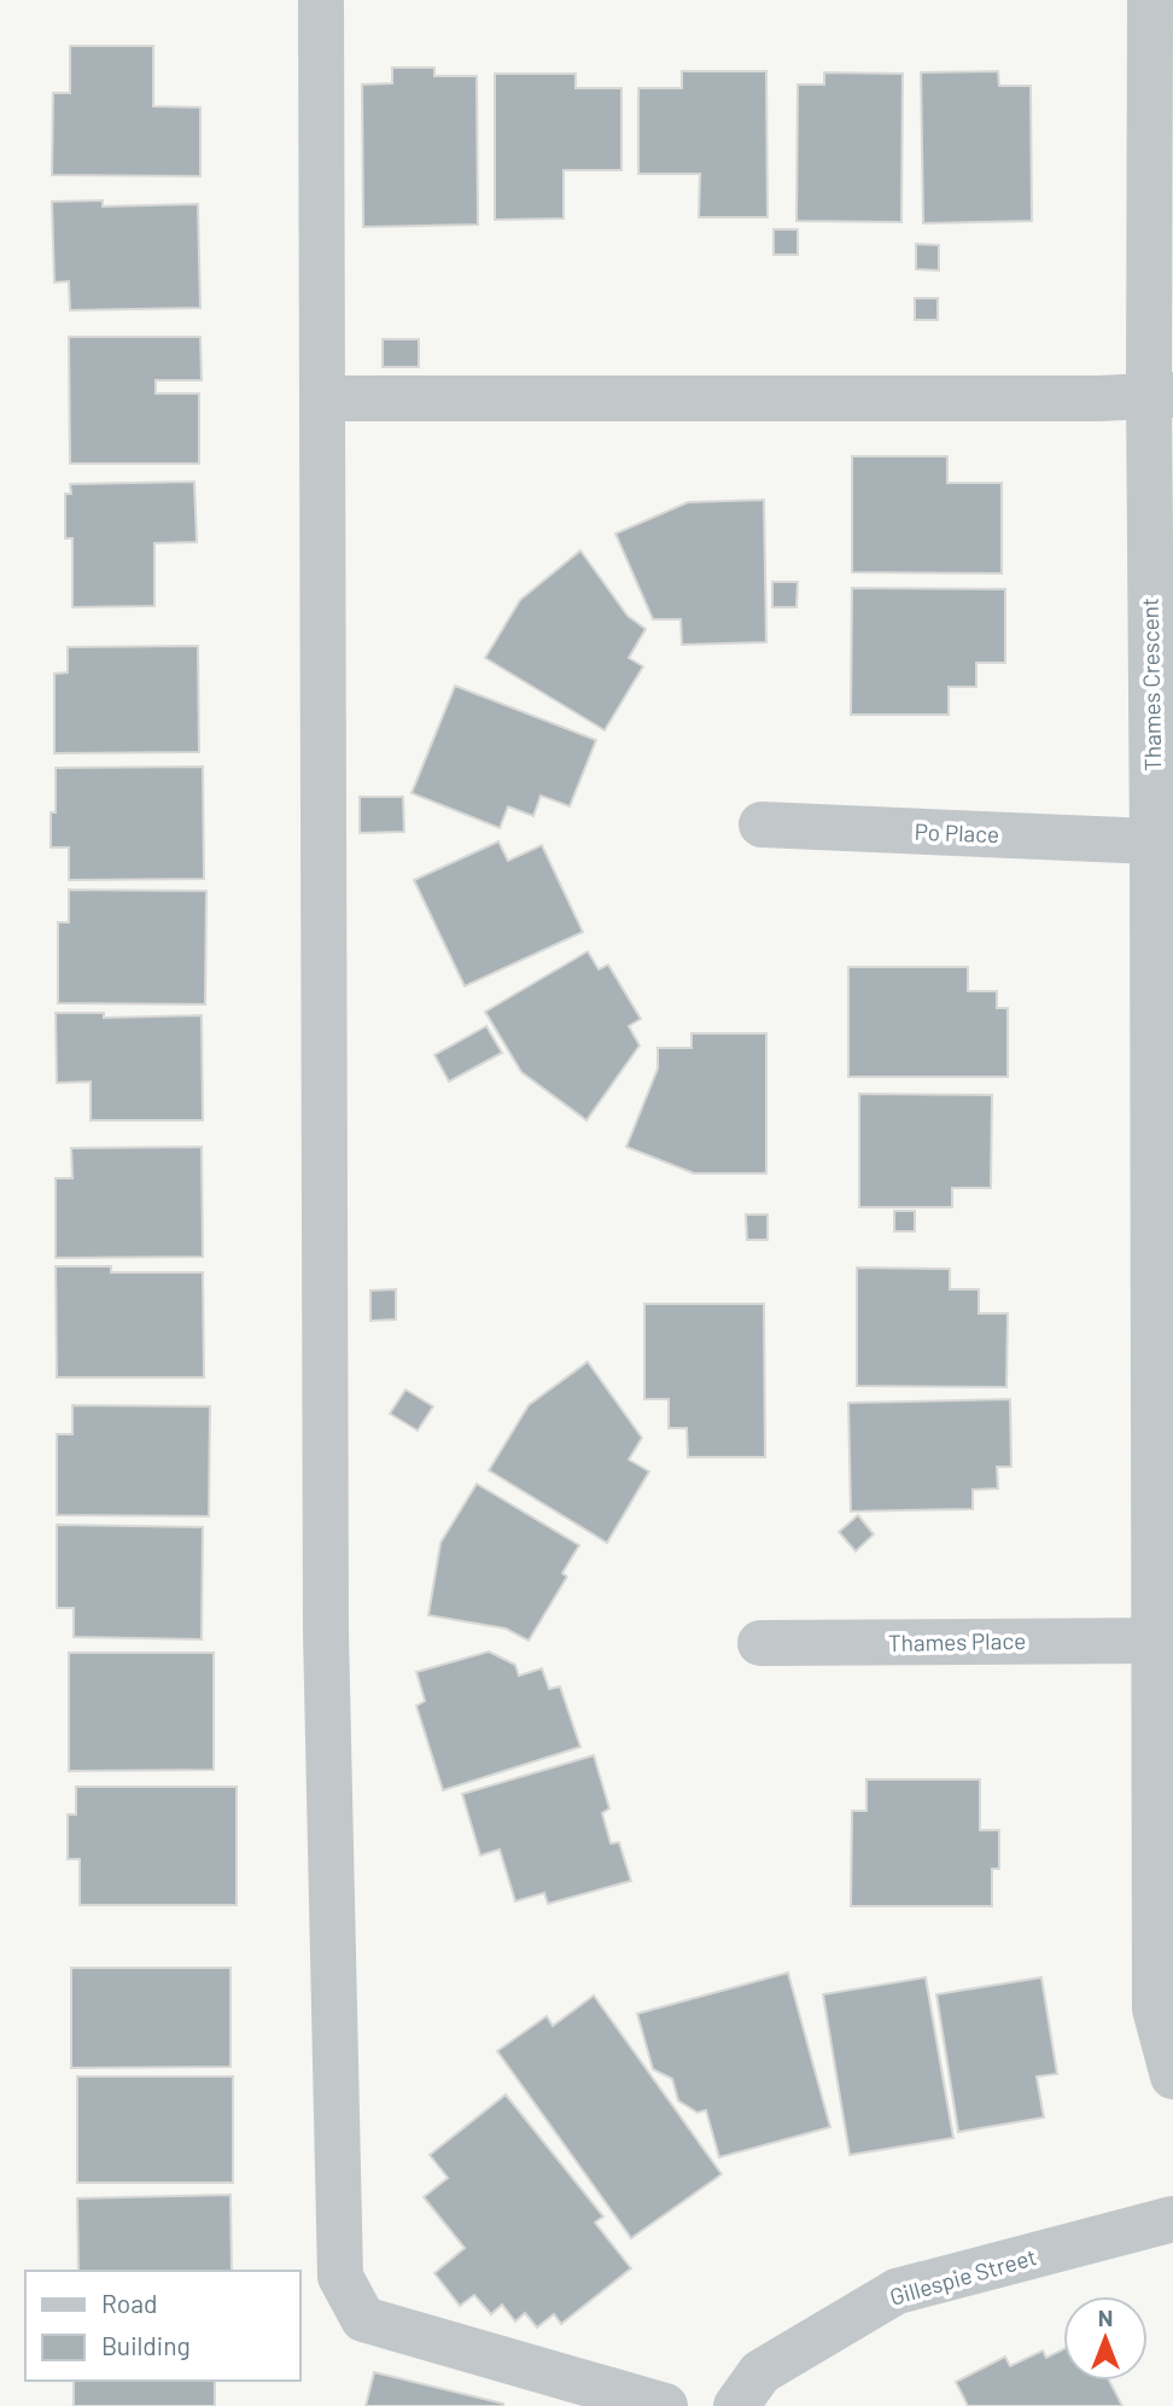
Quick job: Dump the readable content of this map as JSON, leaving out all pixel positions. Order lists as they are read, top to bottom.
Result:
{
  "streets": {
    "street": [
      "Thames Crescent",
      "Po Place",
      "Thames Place",
      "Gillespie Street"
    ]
  },
  "crossings": [
    ["Thames Crescent", "Po Place"],
    ["Thames Crescent", "Thames Place"]
  ],
  "legend": ["Road", "Building"],
  "north": "top"
}
